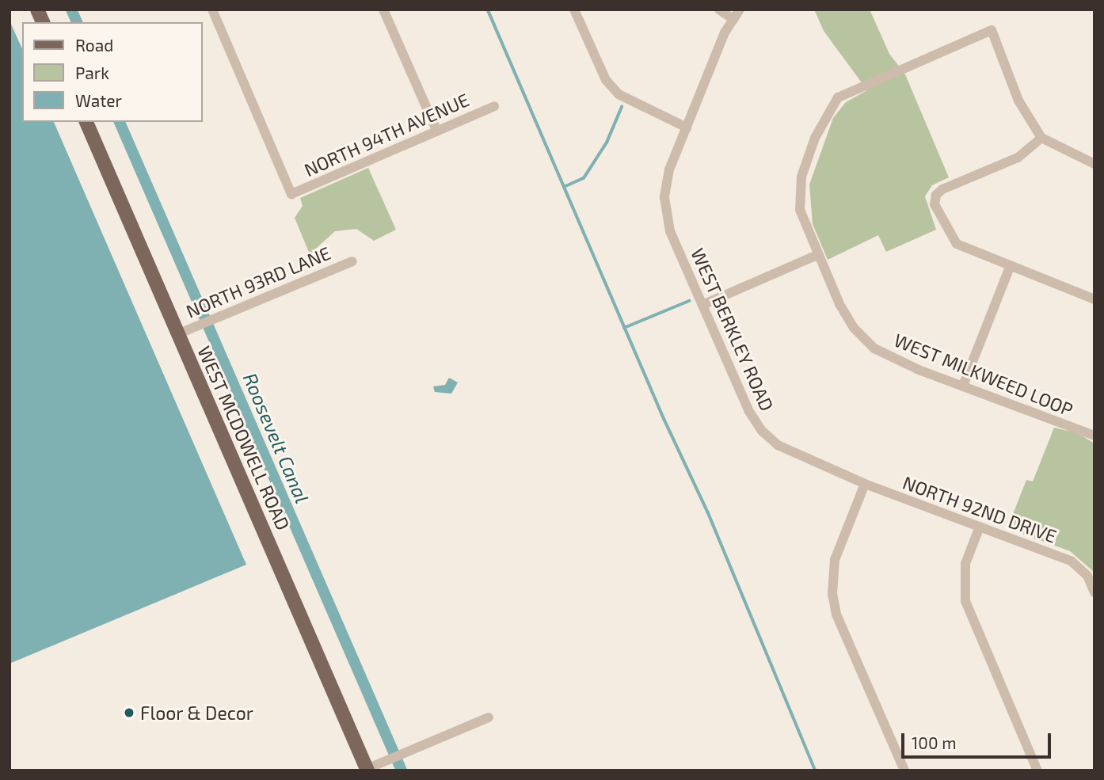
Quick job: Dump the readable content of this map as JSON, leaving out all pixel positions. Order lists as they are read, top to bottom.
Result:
{
  "streets": {
    "main road": ["WEST MCDOWELL ROAD"],
    "street": [
      "NORTH 94TH AVENUE",
      "NORTH 93RD LANE",
      "WEST BERKLEY ROAD",
      "WEST MILKWEED LOOP",
      "NORTH 92ND DRIVE"
    ]
  },
  "crossings": [
    ["NORTH 93RD LANE", "WEST MCDOWELL ROAD"],
    ["WEST BERKLEY ROAD", "NORTH 92ND DRIVE"]
  ],
  "water": ["Roosevelt Canal"],
  "places": ["Floor & Decor"],
  "legend": ["Road", "Park", "Water"],
  "scale_bar": "100 m"
}
